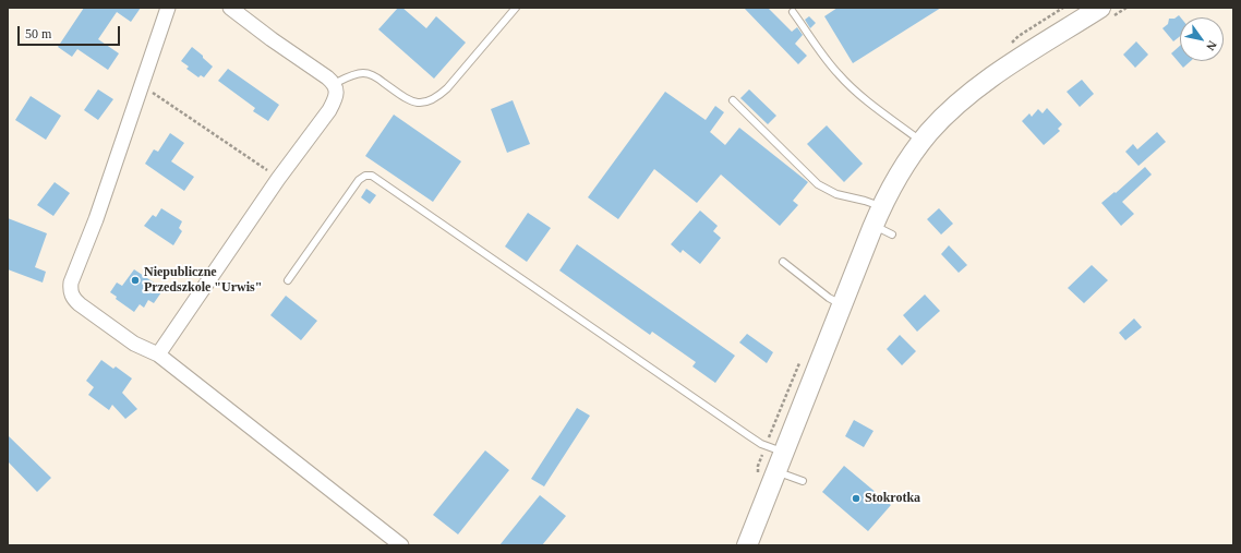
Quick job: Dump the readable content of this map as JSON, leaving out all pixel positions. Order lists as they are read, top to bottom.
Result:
{
  "places": ["Niepubliczne Przedszkole \"Urwis\"", "Stokrotka"],
  "scale_bar": "50 m",
  "north": "bottom right"
}
